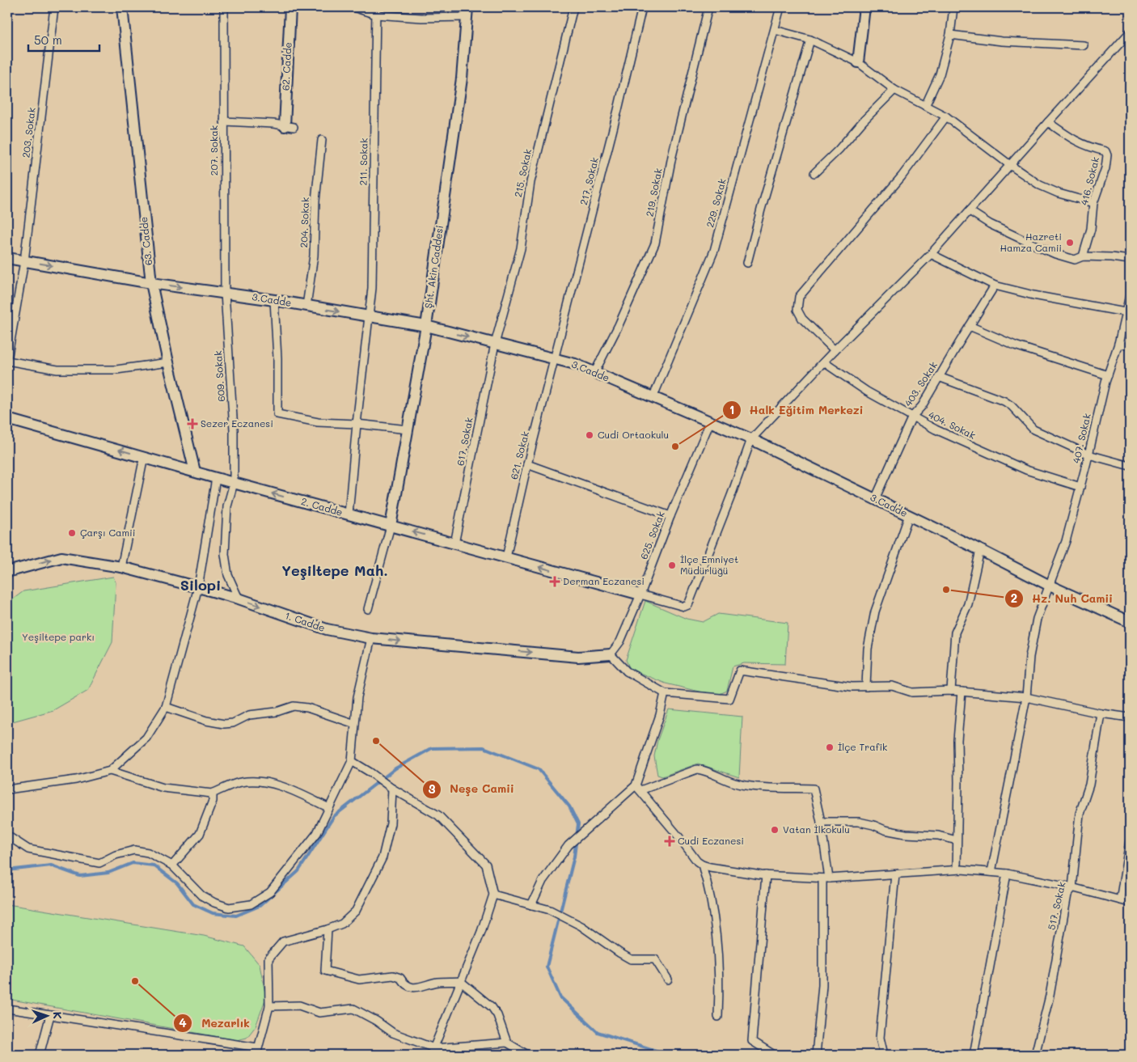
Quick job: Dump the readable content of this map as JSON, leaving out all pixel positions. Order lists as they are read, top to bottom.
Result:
{
  "streets": {
    "street": [
      "62. Cadde",
      "203. Sokak",
      "207. Sokak",
      "211. Sokak",
      "215. Sokak",
      "217. Sokak",
      "416. Sokak",
      "219. Sokak",
      "229. Sokak",
      "204. Sokak",
      "63. Cadde",
      "Şht. Akin Caddesi",
      "3.Cadde",
      "609. Sokak",
      "403. Sokak",
      "404. Sokak",
      "407. Sokak",
      "617. Sokak",
      "621. Sokak",
      "2. Cadde",
      "625. Sokak",
      "1. Cadde",
      "517. Sokak"
    ]
  },
  "crossings": [
    ["203. Sokak", "3.Cadde"],
    ["207. Sokak", "3.Cadde"],
    ["207. Sokak", "609. Sokak"],
    ["211. Sokak", "3.Cadde"],
    ["211. Sokak", "2. Cadde"],
    ["215. Sokak", "3.Cadde"],
    ["215. Sokak", "617. Sokak"],
    ["217. Sokak", "3.Cadde"],
    ["217. Sokak", "621. Sokak"],
    ["219. Sokak", "3.Cadde"],
    ["229. Sokak", "3.Cadde"],
    ["204. Sokak", "3.Cadde"],
    ["63. Cadde", "3.Cadde"],
    ["63. Cadde", "2. Cadde"],
    ["Şht. Akin Caddesi", "3.Cadde"],
    ["Şht. Akin Caddesi", "2. Cadde"],
    ["3.Cadde", "609. Sokak"],
    ["3.Cadde", "403. Sokak"],
    ["3.Cadde", "407. Sokak"],
    ["3.Cadde", "617. Sokak"],
    ["3.Cadde", "621. Sokak"],
    ["3.Cadde", "625. Sokak"],
    ["609. Sokak", "2. Cadde"],
    ["609. Sokak", "1. Cadde"],
    ["403. Sokak", "404. Sokak"],
    ["404. Sokak", "407. Sokak"],
    ["617. Sokak", "2. Cadde"],
    ["621. Sokak", "2. Cadde"],
    ["2. Cadde", "625. Sokak"],
    ["625. Sokak", "1. Cadde"]
  ],
  "one_way": ["1. Cadde"],
  "districts": ["Yeşiltepe Mah.", "Silopi"],
  "parks": ["Yeşiltepe parkı"],
  "places": {
    "other": [
      "Hazreti Hamza Camii",
      "Cudi Ortaokulu",
      "Halk Eğitim Merkezi",
      "Çarşı Camii",
      "İlçe Emniyet Müdürlüğü",
      "Hz. Nuh Camii",
      "Neşe Camii",
      "İlçe Trafik",
      "Vatan İlkokulu",
      "Mezarlık"
    ],
    "health": ["Sezer Eczanesi", "Derman Eczanesi", "Cudi Eczanesi"]
  },
  "scale_bar": "50 m",
  "north": "right"
}
